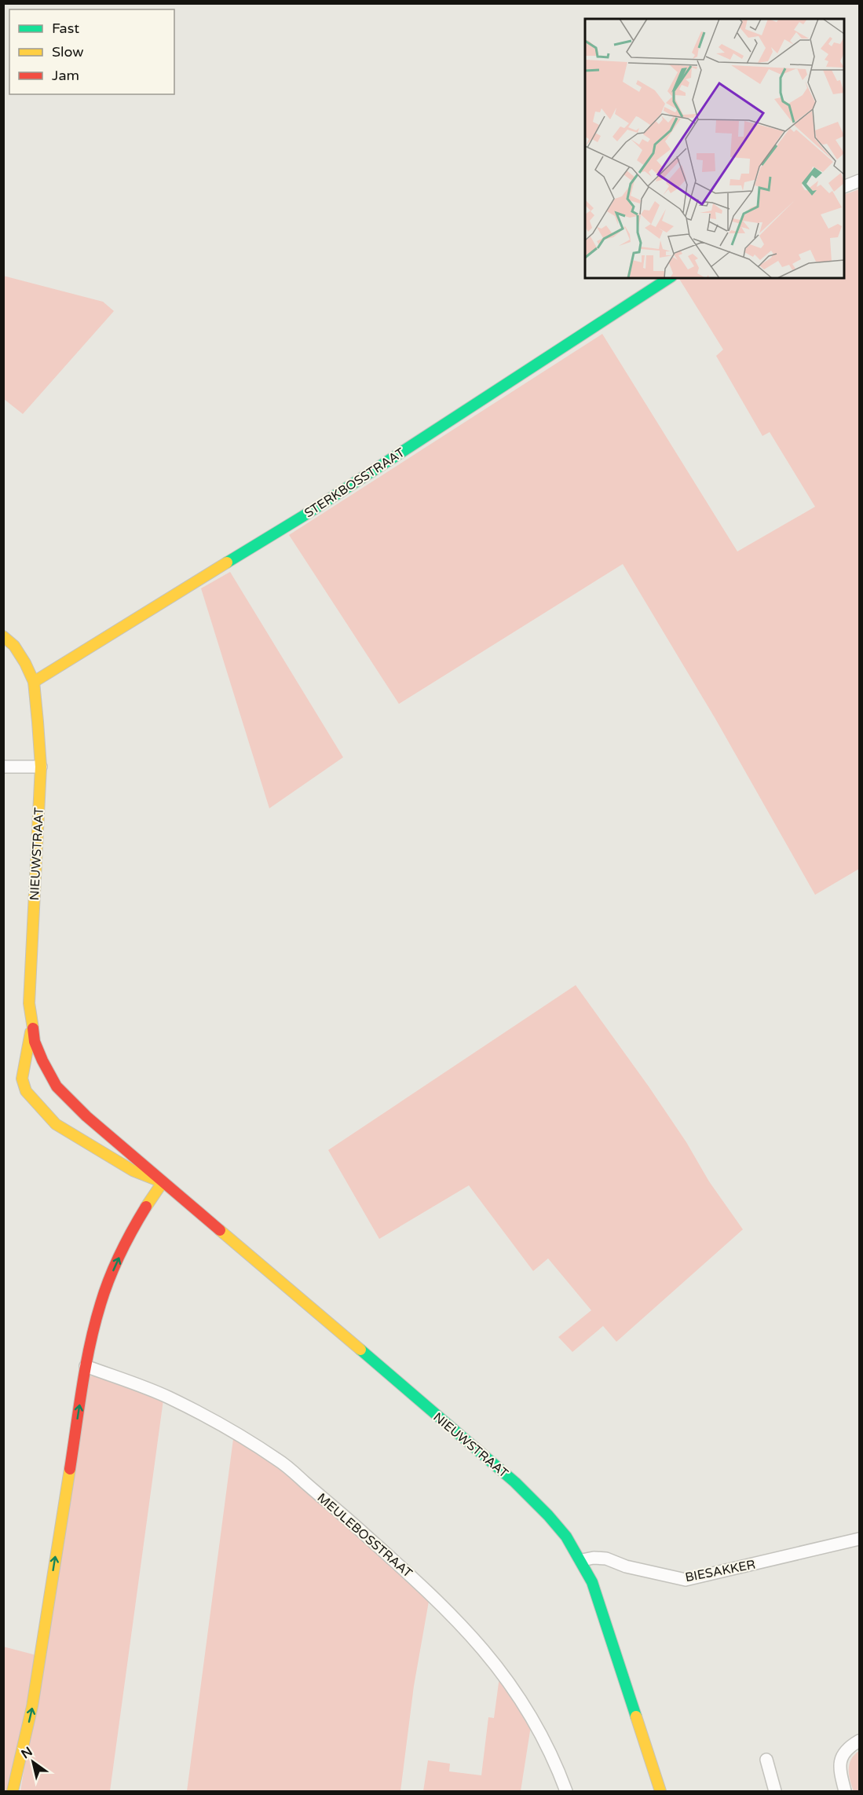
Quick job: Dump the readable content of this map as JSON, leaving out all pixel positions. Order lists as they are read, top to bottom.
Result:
{
  "streets": {
    "street": [
      "STERKBOSSTRAAT",
      "NIEUWSTRAAT",
      "MEULEBOSSTRAAT",
      "BIESAKKER"
    ]
  },
  "crossings": [
    ["STERKBOSSTRAAT", "NIEUWSTRAAT"],
    ["NIEUWSTRAAT", "BIESAKKER"]
  ],
  "legend": ["Fast", "Slow", "Jam"],
  "north": "top left"
}
